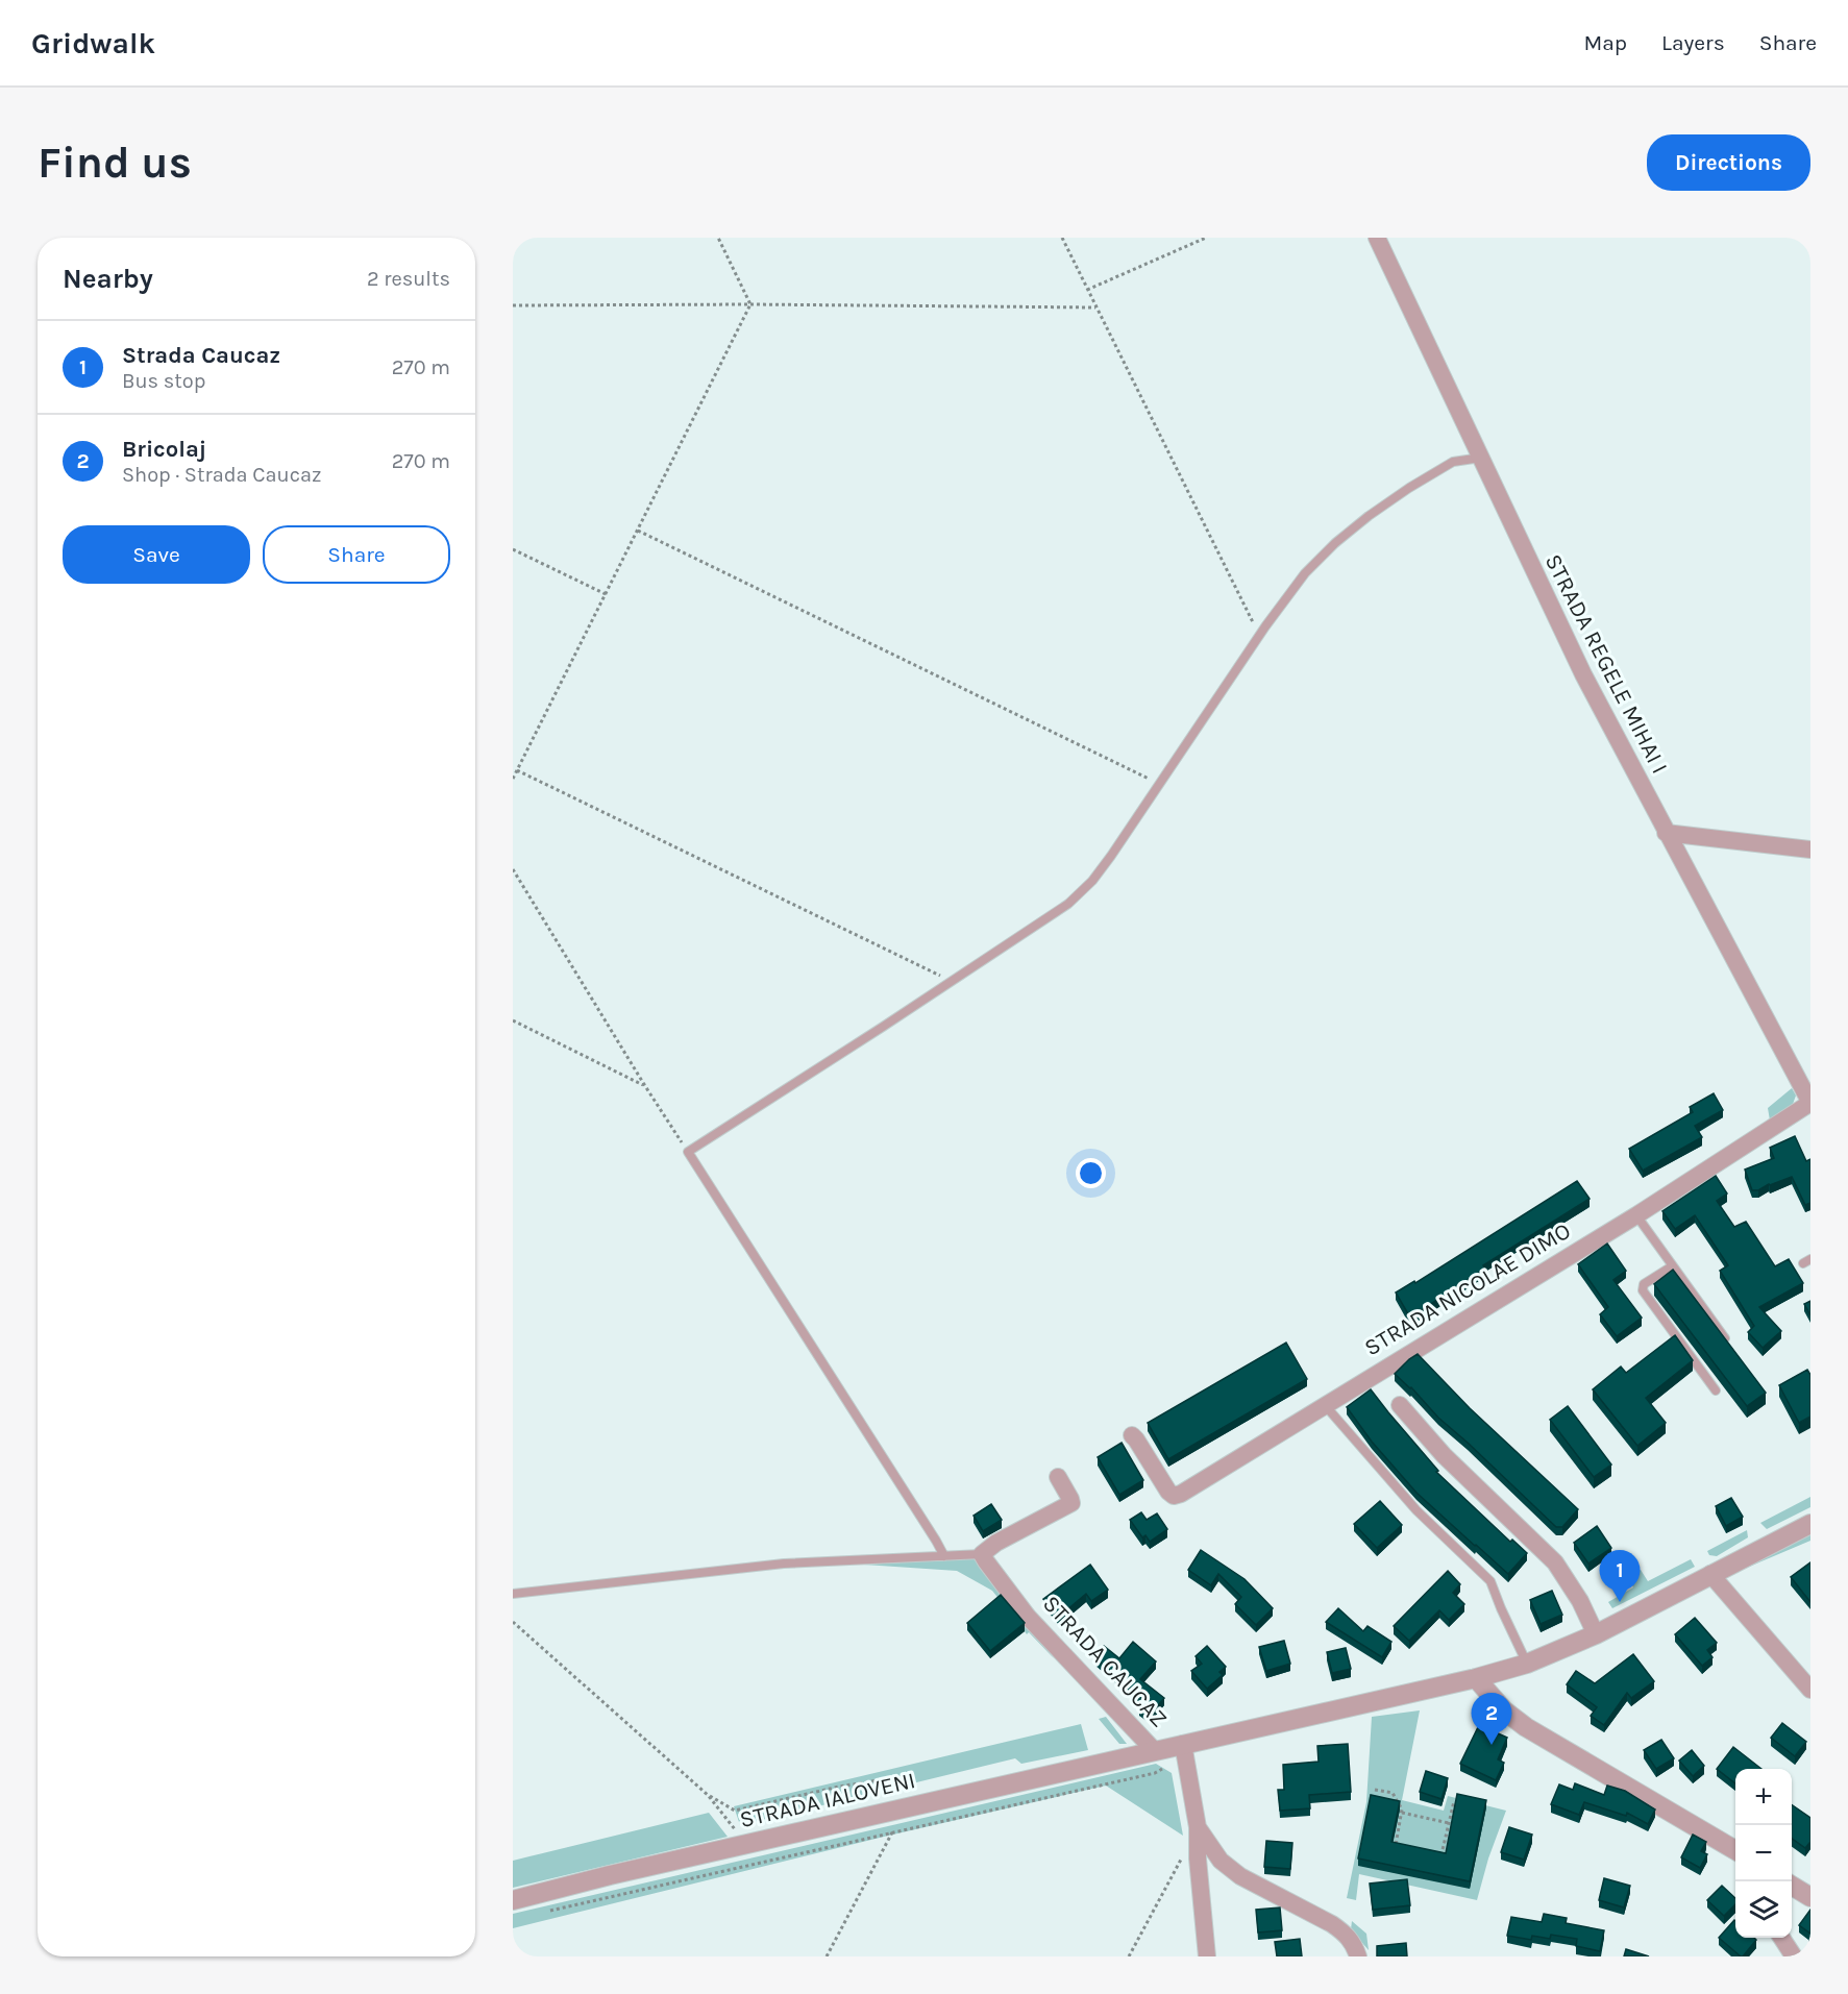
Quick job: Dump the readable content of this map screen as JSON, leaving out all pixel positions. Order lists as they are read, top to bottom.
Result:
{
  "streets": {
    "street": [
      "STRADA REGELE MIHAI I",
      "STRADA NICOLAE DIMO",
      "STRADA CAUCAZ",
      "STRADA IALOVENI"
    ]
  },
  "crossings": [
    ["STRADA REGELE MIHAI I", "STRADA NICOLAE DIMO"],
    ["STRADA CAUCAZ", "STRADA IALOVENI"]
  ],
  "page": {
    "header": "Gridwalk",
    "nav": ["Map", "Layers", "Share"],
    "buttons": [
      "Directions",
      ["Save", "Share"]
    ],
    "title": "Find us",
    "heading": ["Nearby", "2 results"],
    "list": [
      {
        "mark": "1",
        "name": "Strada Caucaz",
        "note": "Bus stop",
        "value": "270 m"
      },
      {
        "mark": "2",
        "name": "Bricolaj",
        "note": "Shop · Strada Caucaz",
        "value": "270 m"
      }
    ],
    "pins": ["1", "2"],
    "map_buttons": ["+", "−"]
  }
}
